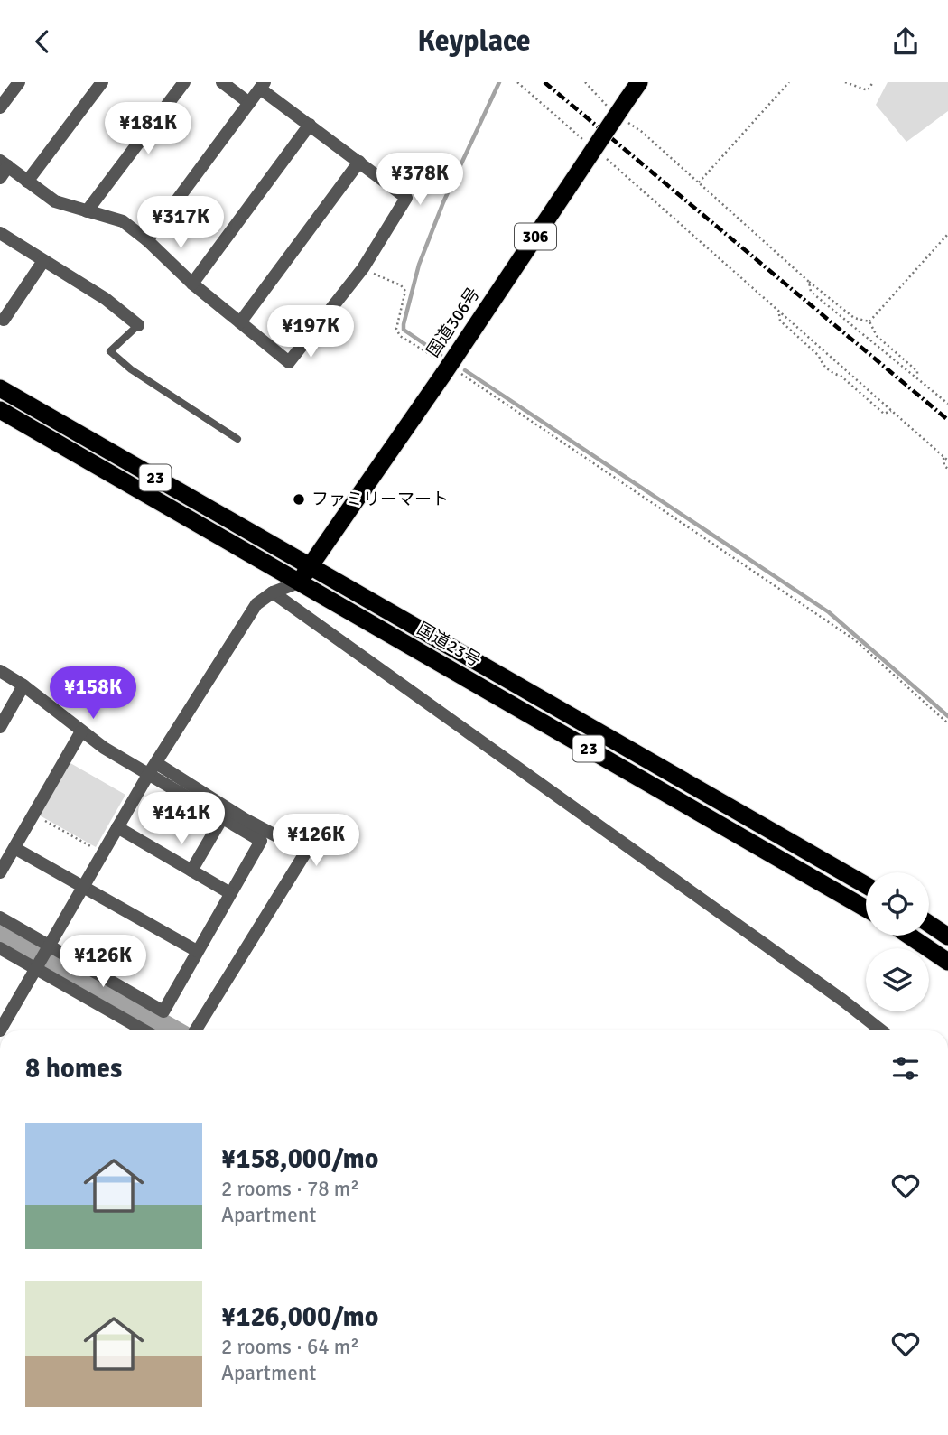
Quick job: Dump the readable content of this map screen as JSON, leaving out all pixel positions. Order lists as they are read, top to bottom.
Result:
{
  "streets": {
    "highway": [
      "306",
      "国道306号",
      "23",
      "国道23号"
    ]
  },
  "crossings": [
    ["国道306号", "国道23号"]
  ],
  "places": ["ファミリーマート"],
  "page": {
    "header": "Keyplace",
    "price": [
      "¥181K",
      "¥378K",
      "¥317K",
      "¥197K",
      "¥158K",
      "¥141K",
      "¥126K",
      "¥126K"
    ],
    "heading": "8 homes",
    "list": [
      {
        "name": "¥158,000/mo",
        "note": "2 rooms · 78 m² · Apartment"
      },
      {
        "name": "¥126,000/mo",
        "note": "2 rooms · 64 m² · Apartment"
      }
    ]
  }
}
